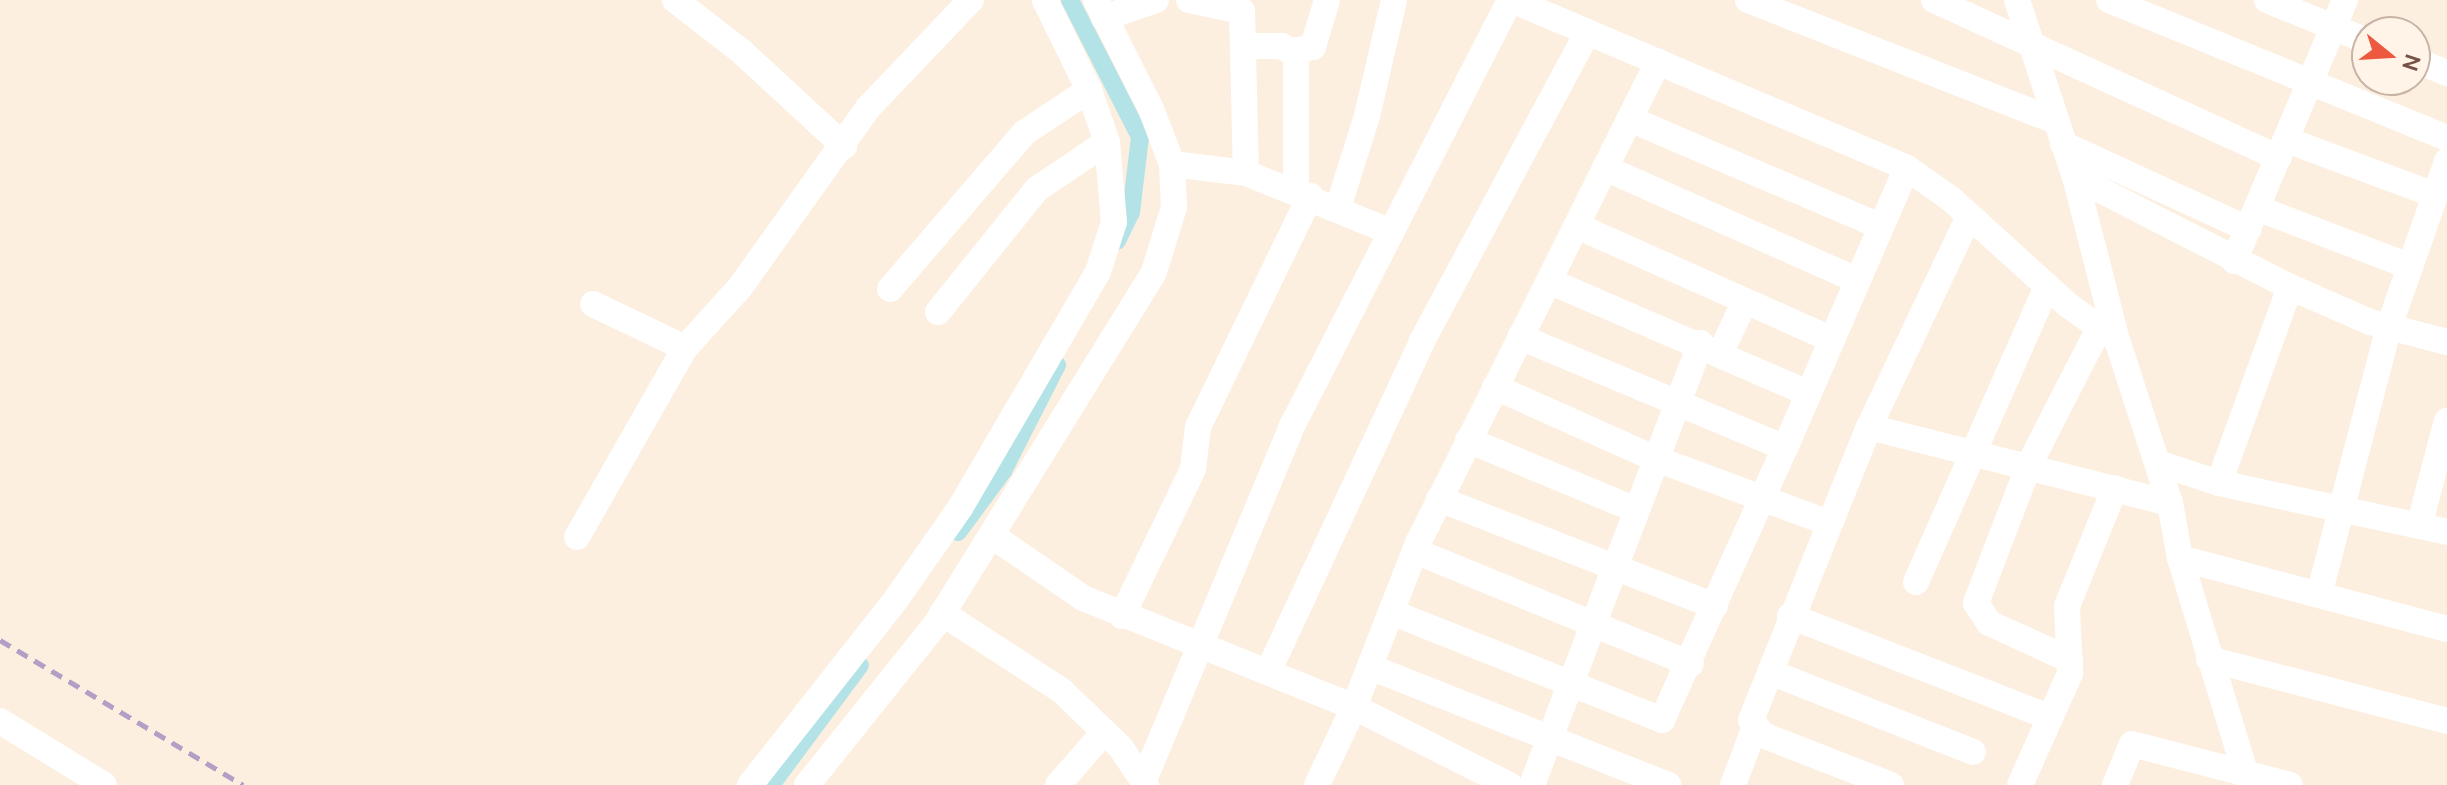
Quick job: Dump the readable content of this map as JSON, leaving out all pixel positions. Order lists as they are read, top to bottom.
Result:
{
  "north": "right"
}
